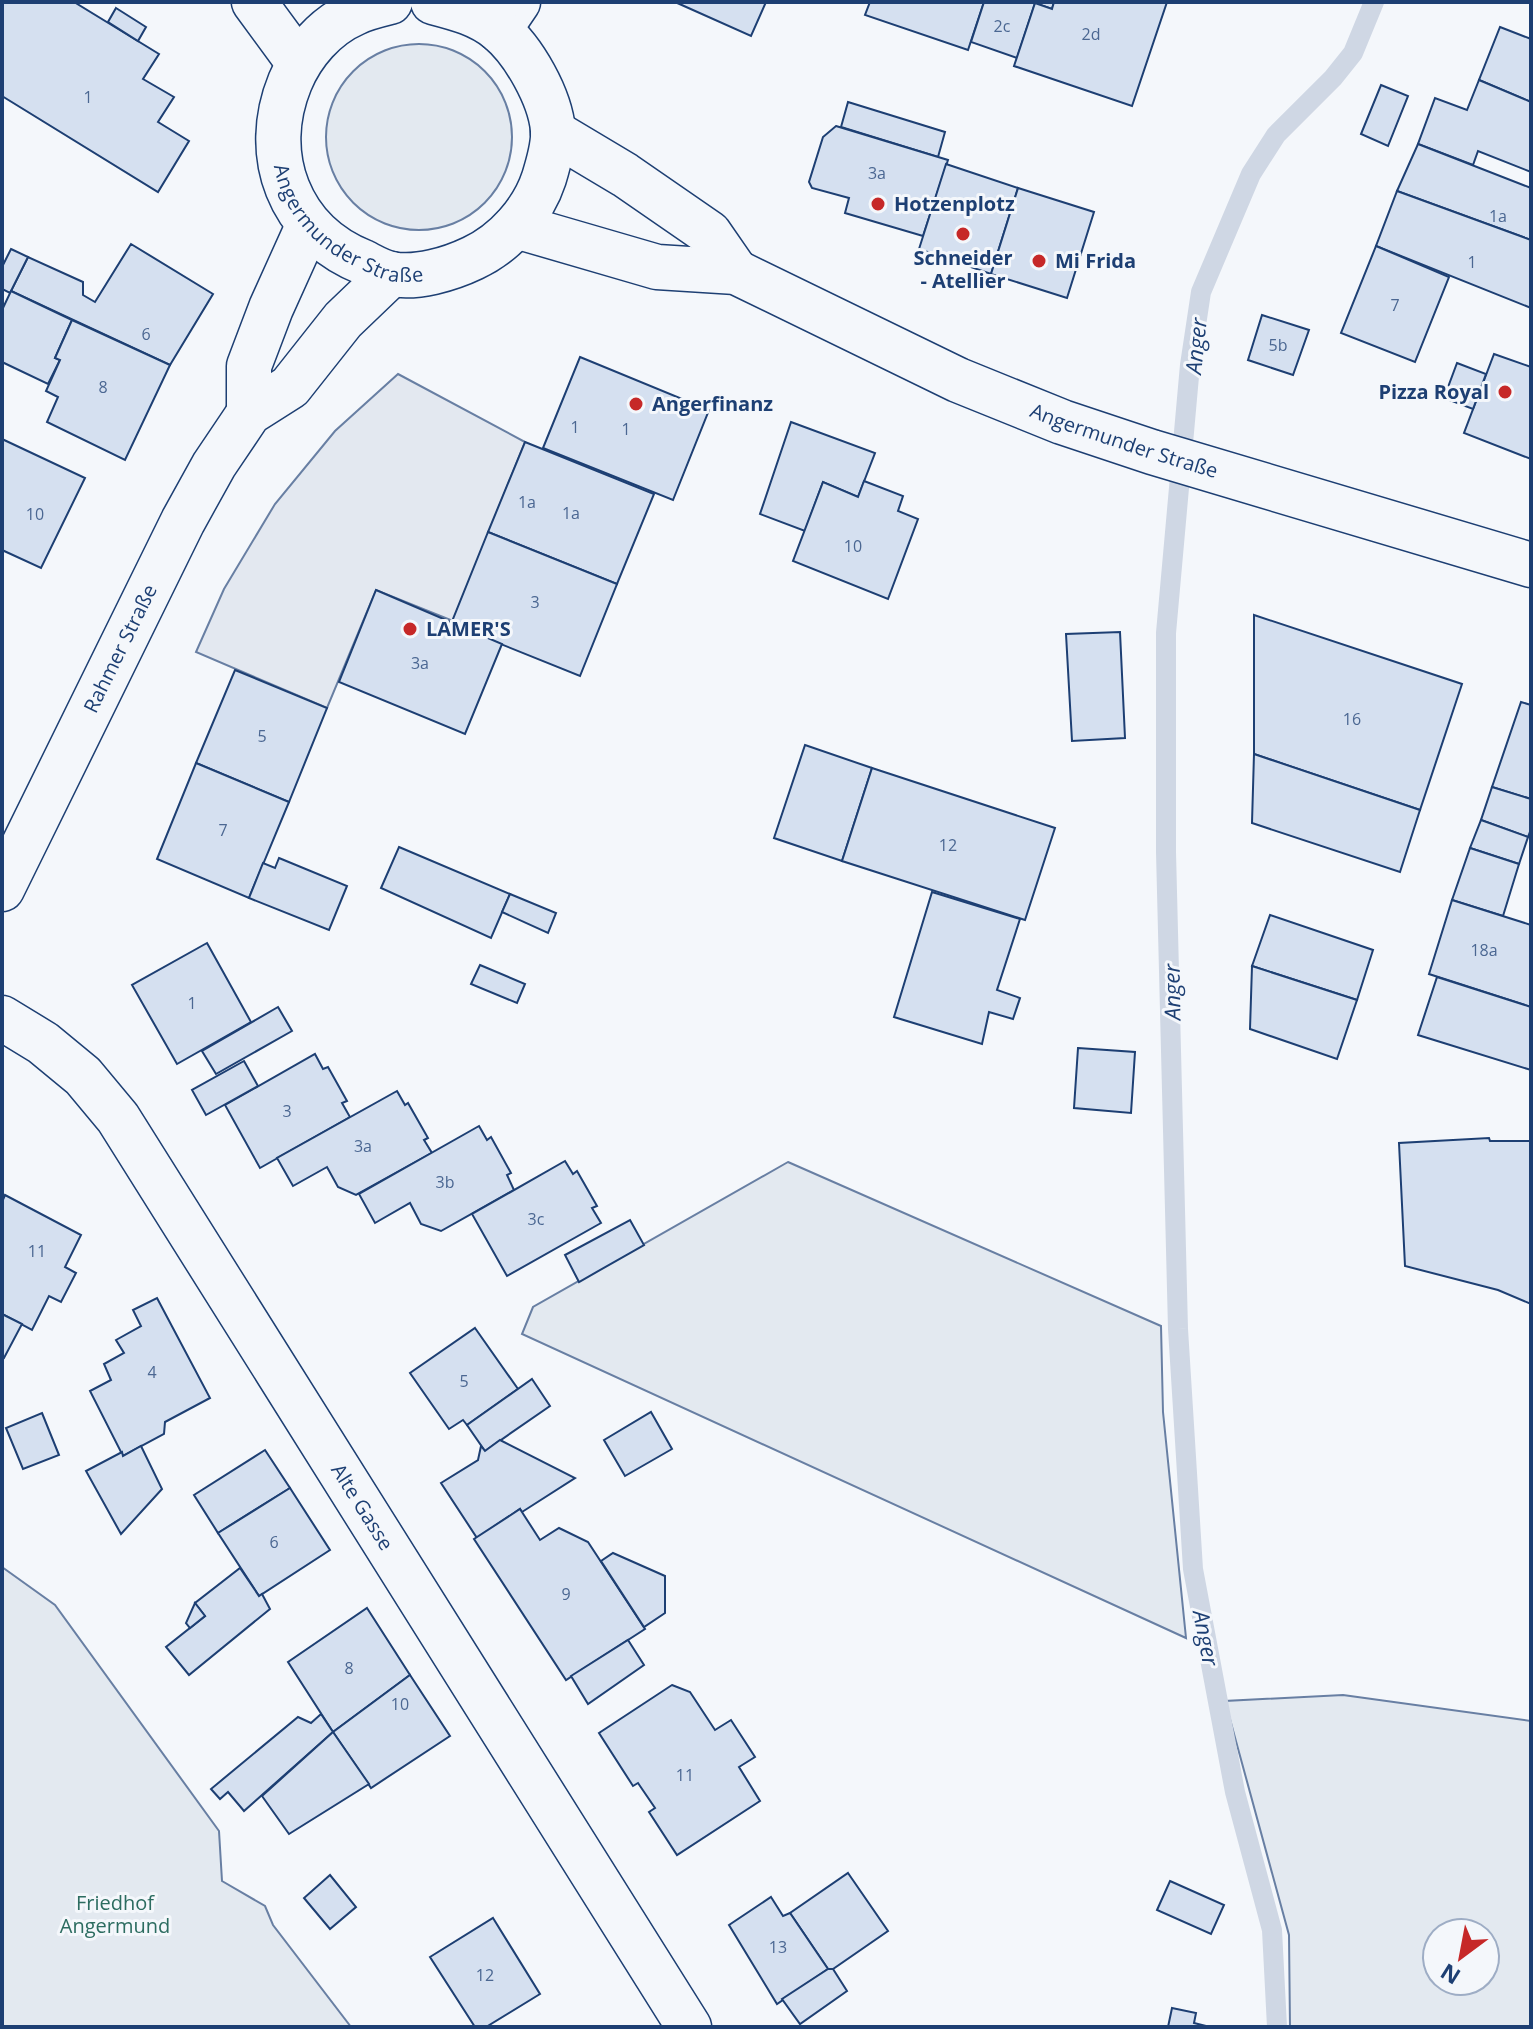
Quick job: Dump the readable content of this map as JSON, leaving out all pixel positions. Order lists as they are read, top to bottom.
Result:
{
  "streets": {
    "main road": ["Angermunder Straße", "Rahmer Straße", "Alte Gasse"]
  },
  "crossings": [
    ["Angermunder Straße", "Rahmer Straße"]
  ],
  "water": ["Anger"],
  "parks": ["Friedhof Angermund"],
  "places": [
    "Hotzenplotz",
    "Schneider - Atellier",
    "Mi Frida",
    "Pizza Royal",
    "Angerfinanz",
    "LAMER'S"
  ],
  "house_numbers": [
    "2c",
    "2d",
    "1",
    "3a",
    "1a",
    "1",
    "7",
    "6",
    "5b",
    "8",
    "1",
    "1",
    "1a",
    "1a",
    "10",
    "10",
    "3",
    "3a",
    "16",
    "5",
    "7",
    "12",
    "18a",
    "1",
    "3",
    "3a",
    "3b",
    "3c",
    "11",
    "4",
    "5",
    "6",
    "9",
    "8",
    "10",
    "11",
    "13",
    "12"
  ],
  "north": "bottom left"
}
